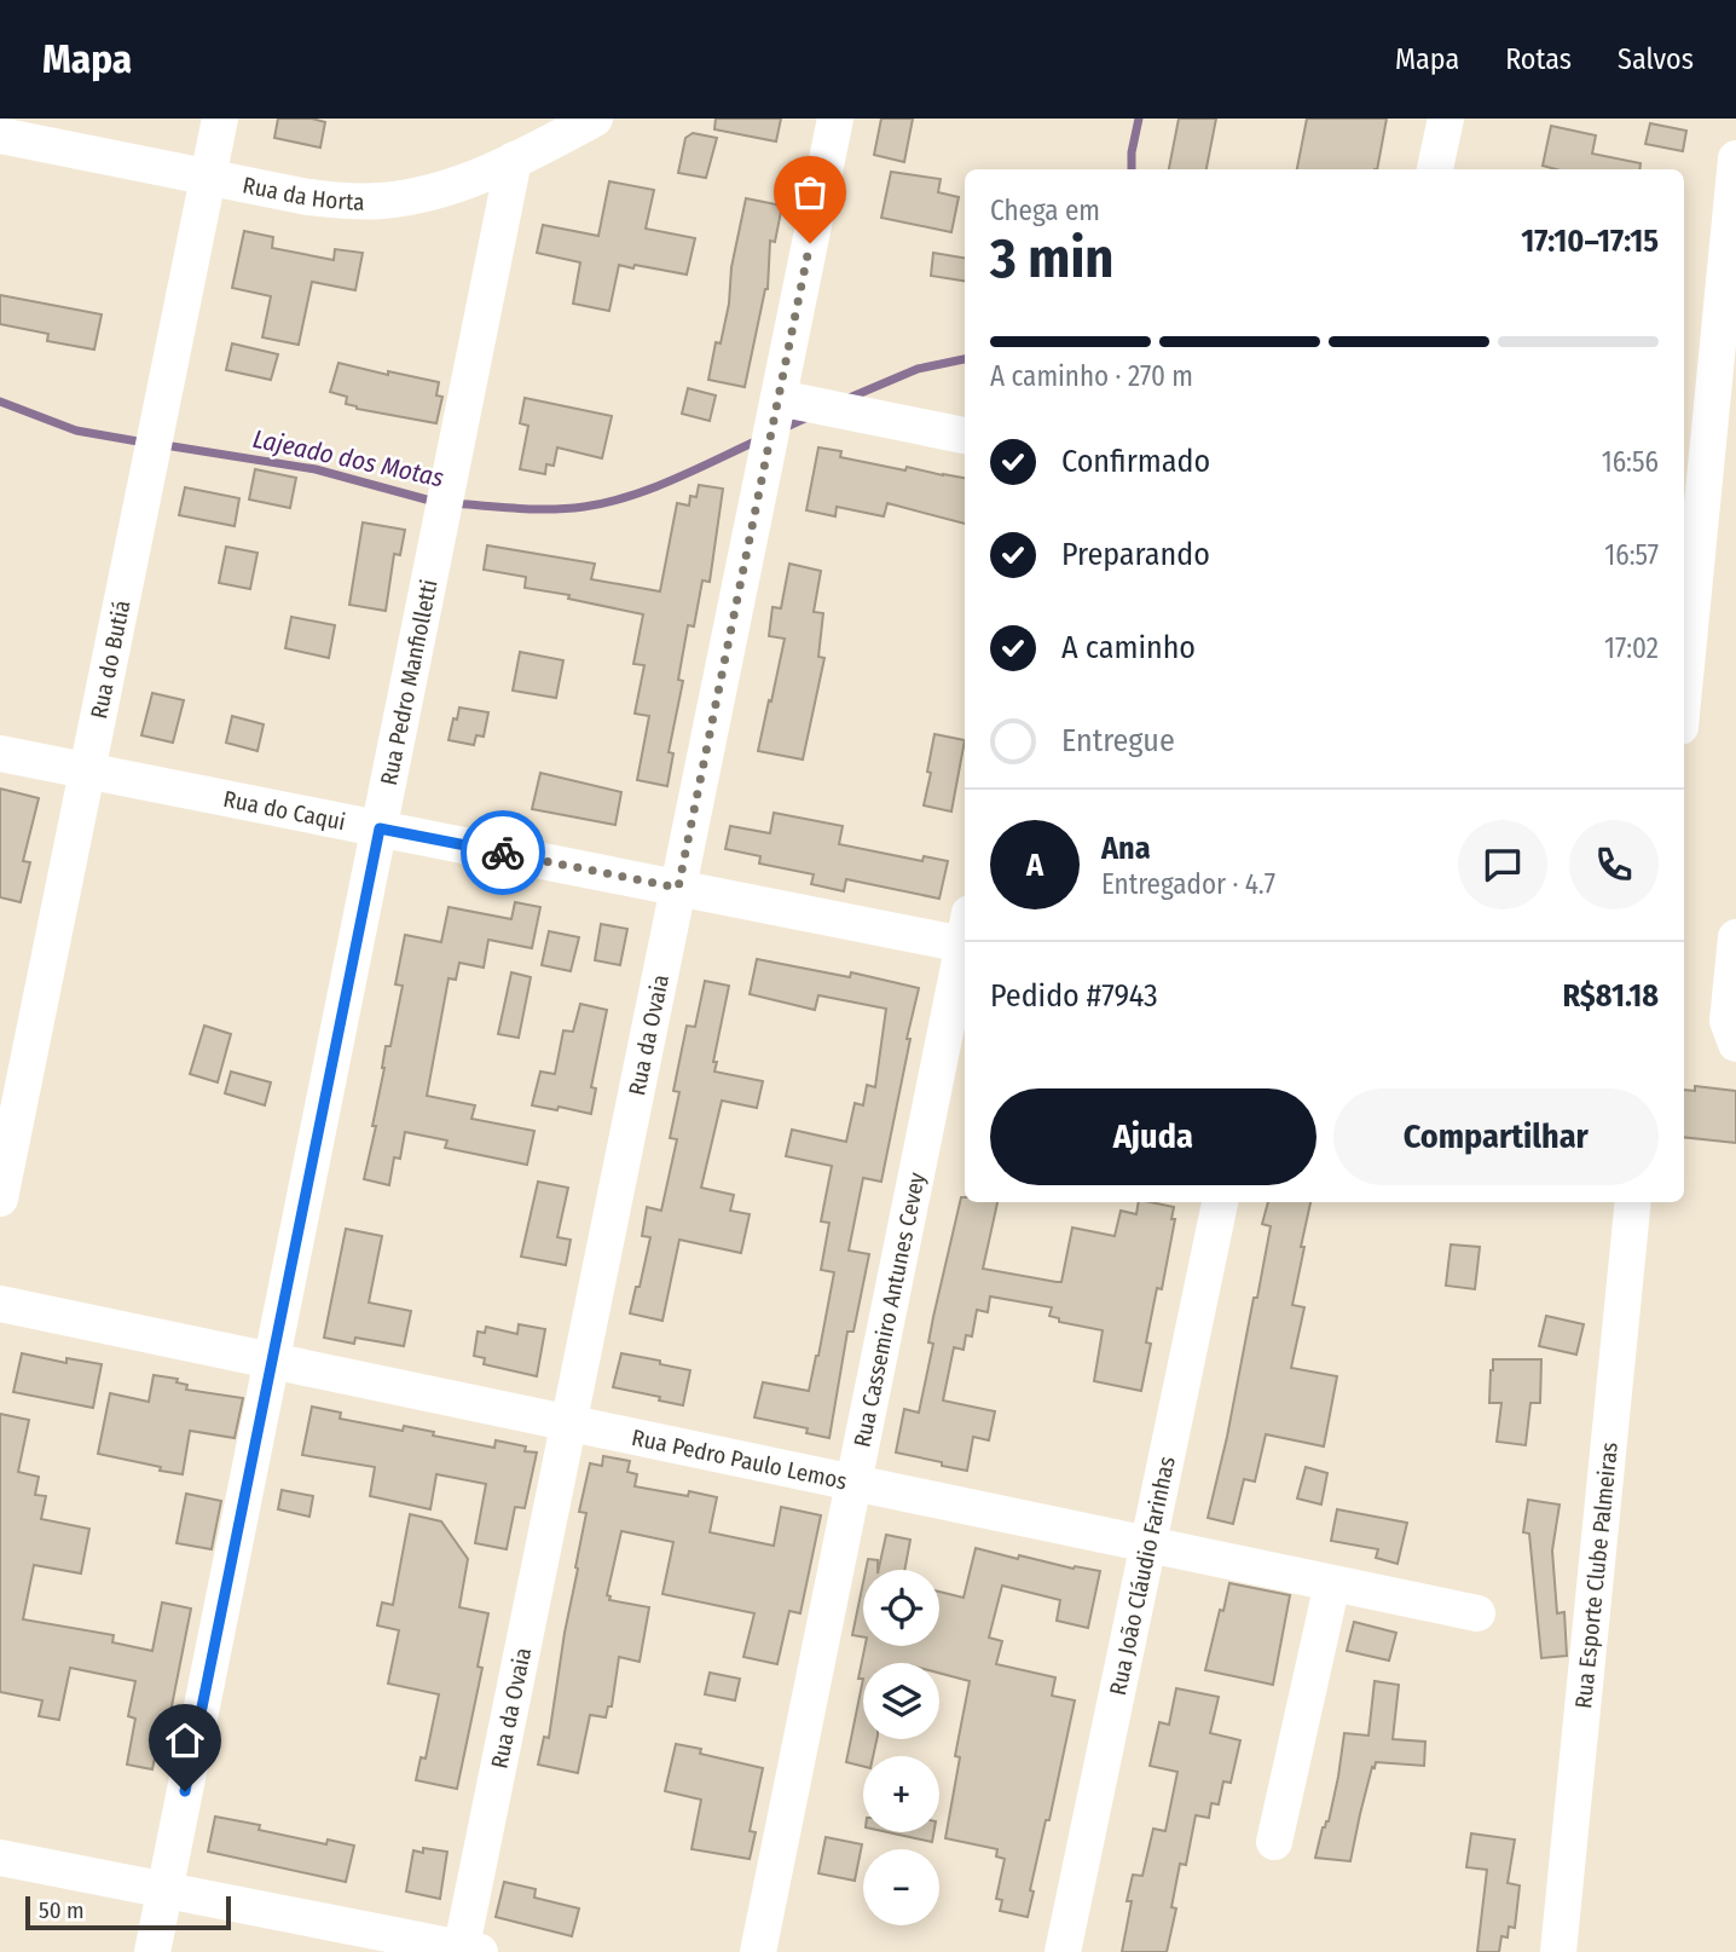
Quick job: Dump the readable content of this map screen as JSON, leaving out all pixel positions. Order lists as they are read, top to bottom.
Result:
{
  "streets": {
    "street": [
      "Rua da Horta",
      "Rua do Butiá",
      "Rua Pedro Manfiolletti",
      "Rua do Caqui",
      "Rua da Ovaia",
      "Rua Cassemiro Antunes Cevey",
      "Rua Pedro Paulo Lemos",
      "Rua João Cláudio Farinhas",
      "Rua Esporte Clube Palmeiras"
    ]
  },
  "crossings": [
    ["Rua da Horta", "Rua do Butiá"],
    ["Rua da Horta", "Rua Pedro Manfiolletti"],
    ["Rua do Butiá", "Rua do Caqui"],
    ["Rua Pedro Manfiolletti", "Rua do Caqui"],
    ["Rua Pedro Manfiolletti", "Rua Pedro Paulo Lemos"],
    ["Rua do Caqui", "Rua da Ovaia"],
    ["Rua da Ovaia", "Rua Pedro Paulo Lemos"],
    ["Rua Cassemiro Antunes Cevey", "Rua Pedro Paulo Lemos"],
    ["Rua Pedro Paulo Lemos", "Rua João Cláudio Farinhas"]
  ],
  "water": ["Lajeado dos Motas"],
  "scale_bar": "50 m",
  "page": {
    "header": "Mapa",
    "nav": ["Mapa", "Rotas", "Salvos"],
    "heading": ["3 min", "Chega em", "17:10–17:15"],
    "panel": [
      "Ana",
      "Entregador · 4.7",
      "Pedido #7943",
      "R$81.18"
    ],
    "bar": "A caminho · 270 m",
    "list": [
      ["Confirmado", "16:56"],
      ["Preparando", "16:57"],
      ["A caminho", "17:02"],
      "Entregue"
    ],
    "round": "A",
    "buttons": ["Ajuda", "Compartilhar"],
    "map_buttons": ["+", "−"],
    "scale": "50 m"
  }
}
